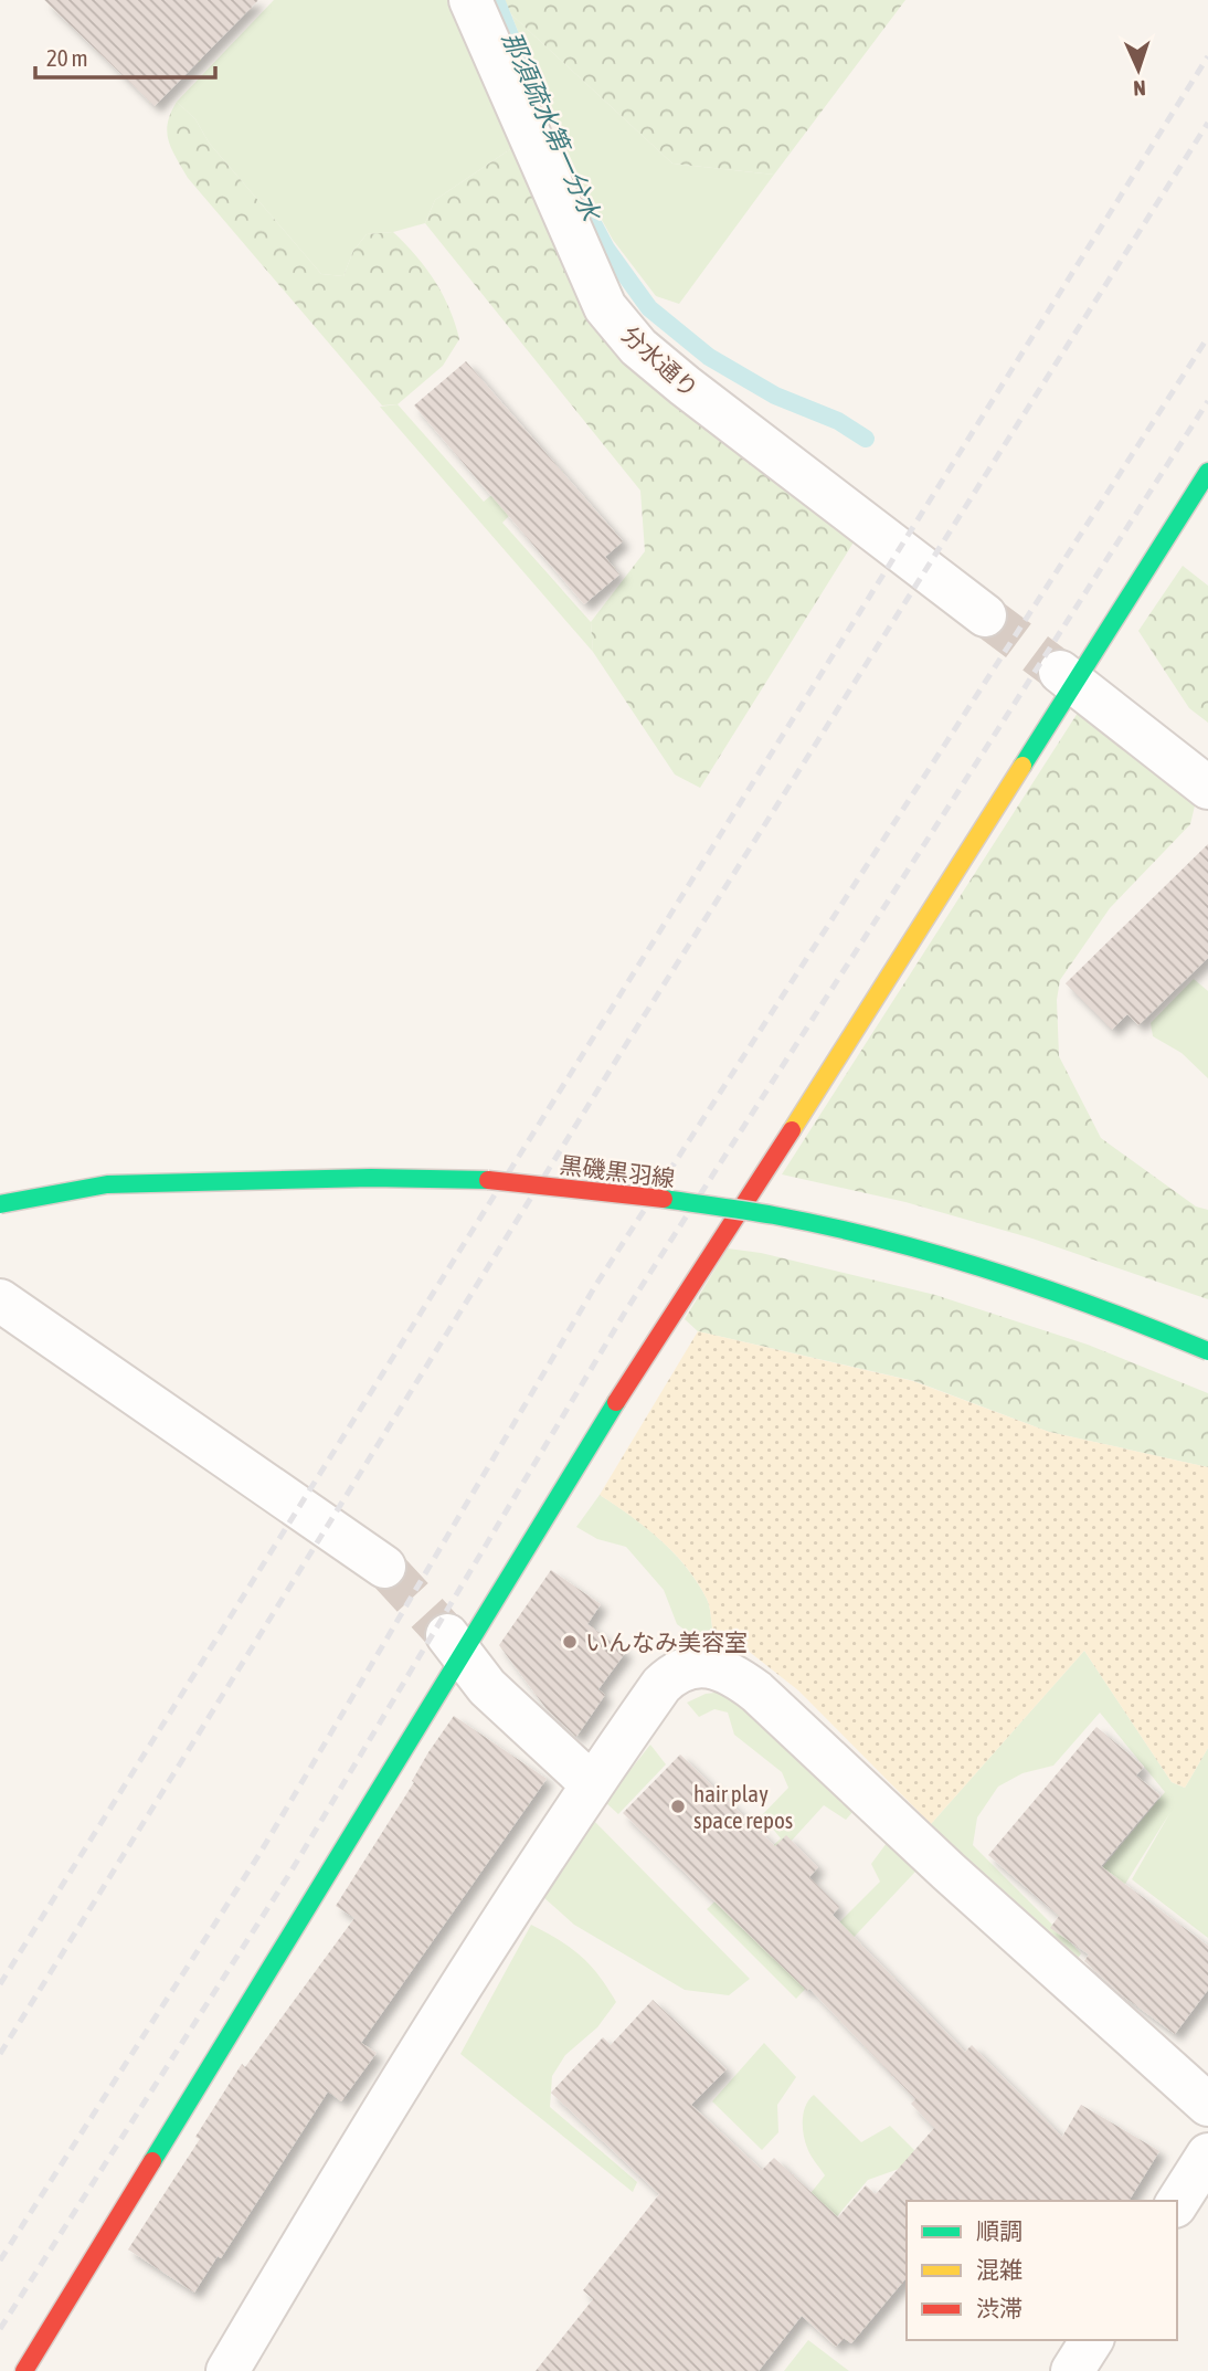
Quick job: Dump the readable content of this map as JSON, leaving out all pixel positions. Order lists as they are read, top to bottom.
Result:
{
  "streets": {
    "street": ["分水通り", "黒磯黒羽線"]
  },
  "water": ["那須疏水第一分水"],
  "places": ["いんなみ美容室", "hair play space repos"],
  "legend": ["順調", "混雑", "渋滞"],
  "scale_bar": "20 m",
  "north": "bottom"
}
